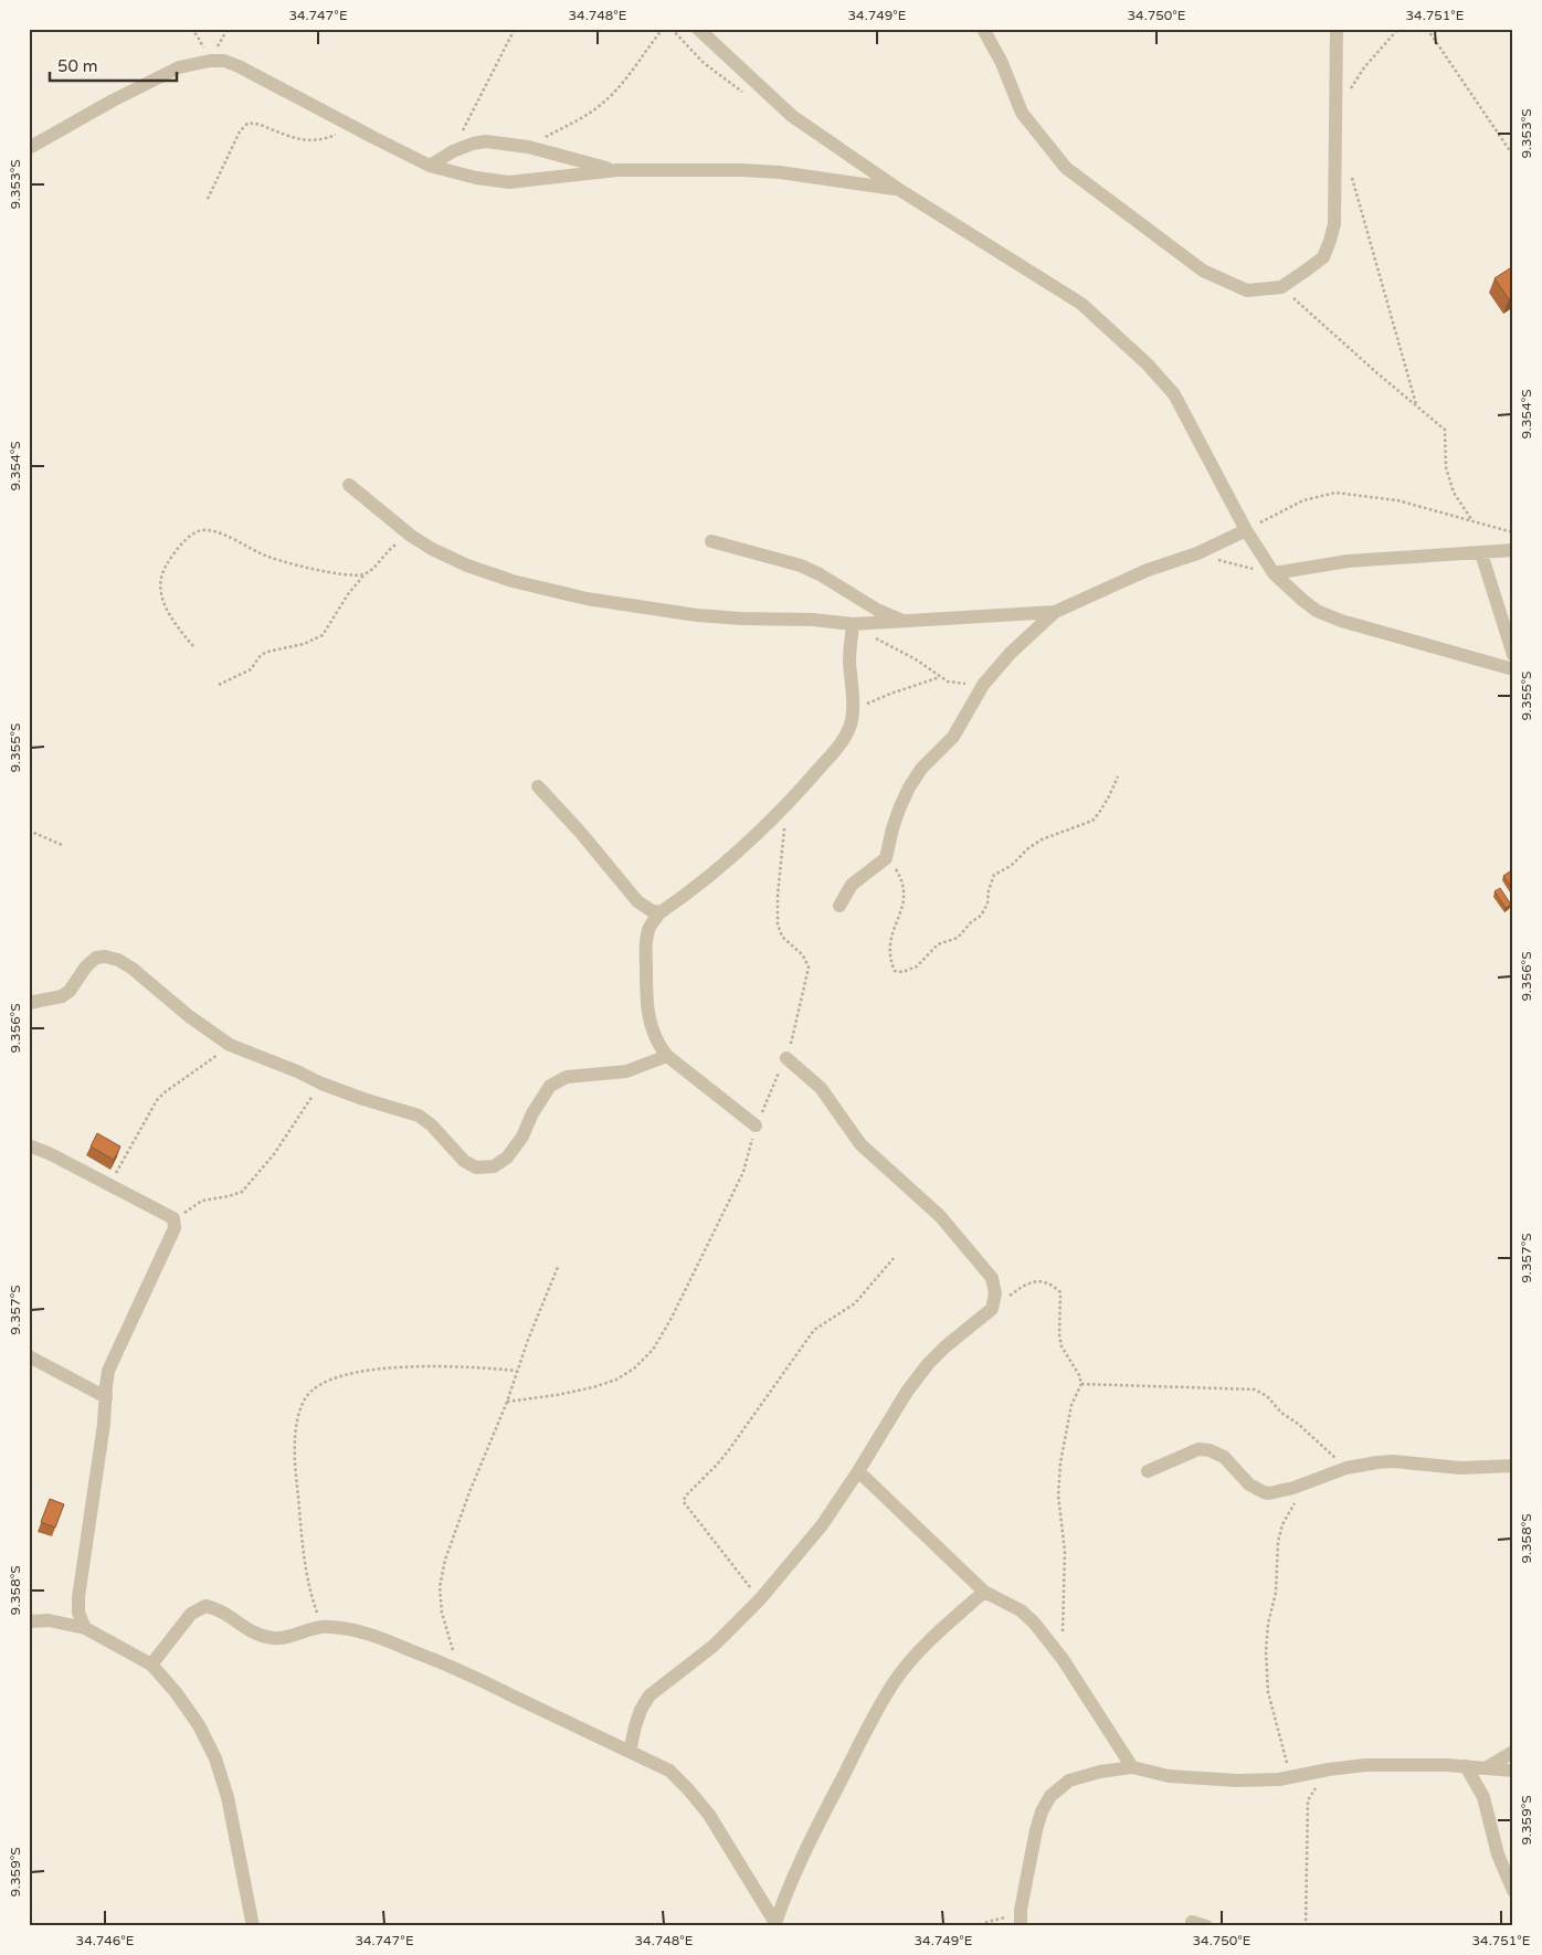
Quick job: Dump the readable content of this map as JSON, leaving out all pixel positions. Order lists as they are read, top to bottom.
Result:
{
  "scale_bar": "50 m",
  "coordinates": [
    "34.747°E",
    "34.748°E",
    "34.749°E",
    "34.750°E",
    "34.751°E",
    "9.353°S",
    "9.354°S",
    "9.355°S",
    "9.356°S",
    "9.357°S",
    "9.358°S",
    "9.359°S",
    "34.746°E"
  ]
}
